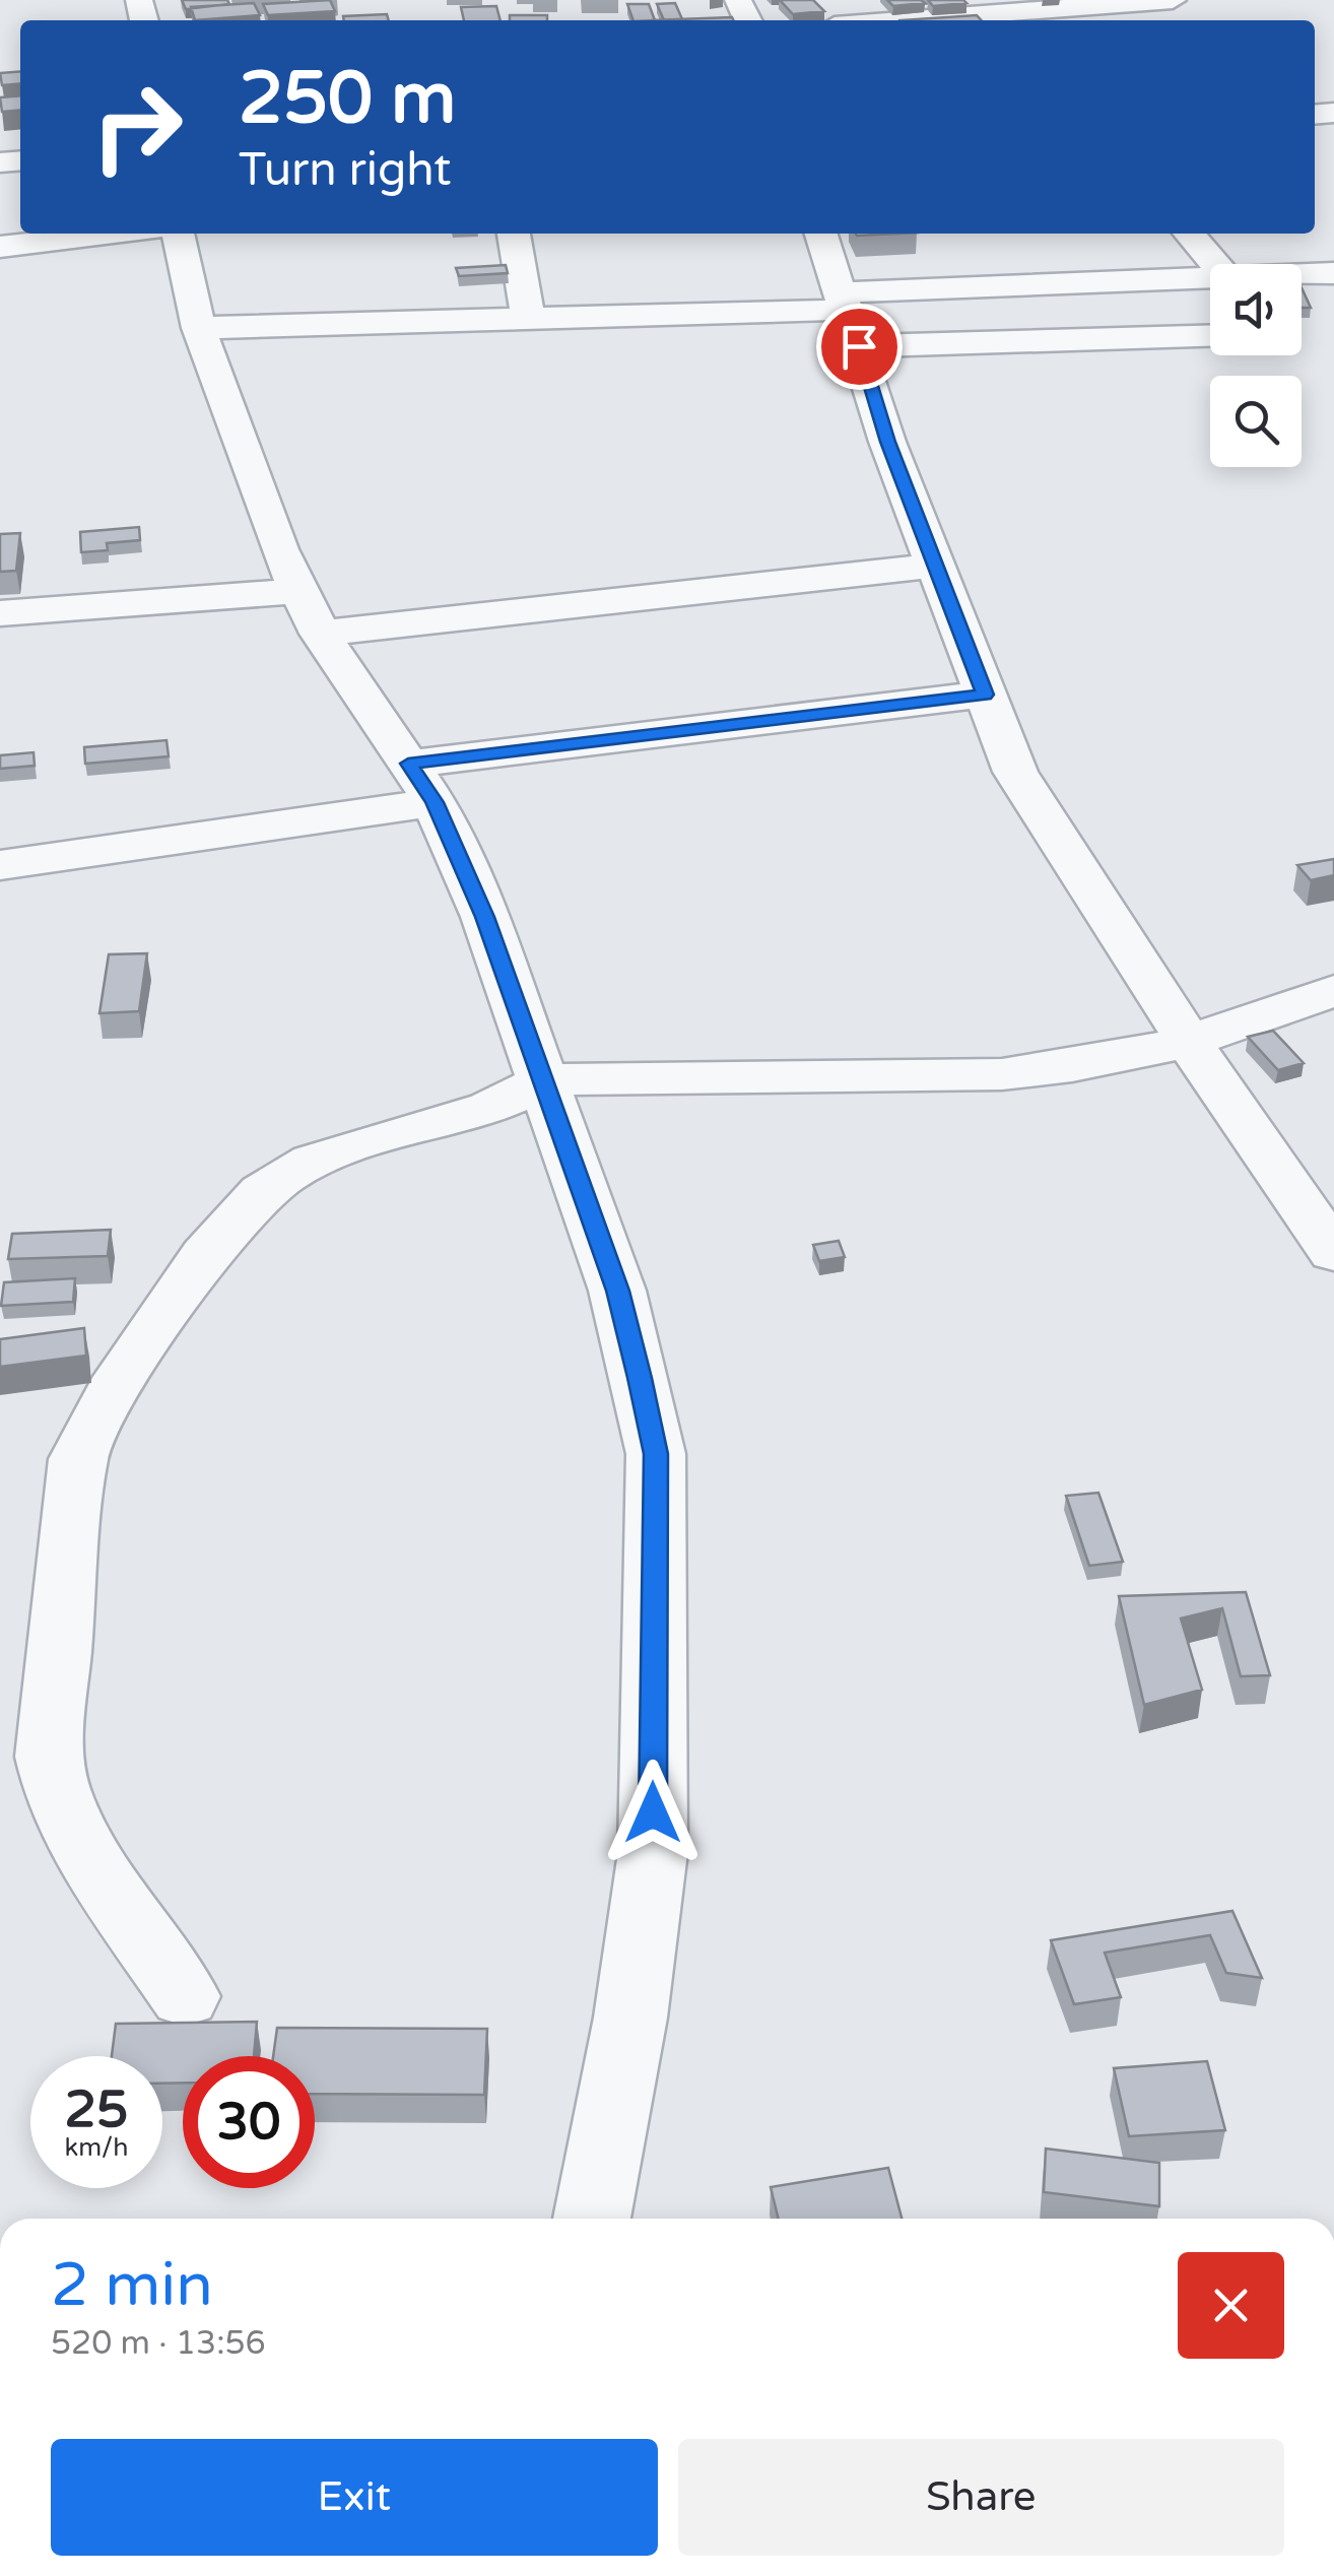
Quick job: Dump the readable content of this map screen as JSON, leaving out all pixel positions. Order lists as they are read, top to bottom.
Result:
{
  "page": {
    "turn": ["250 m", "Turn right"],
    "speed": "25 km/h",
    "limit": "30",
    "heading": ["2 min", "520 m · 13:56"],
    "buttons": ["Exit", "Share"]
  }
}
